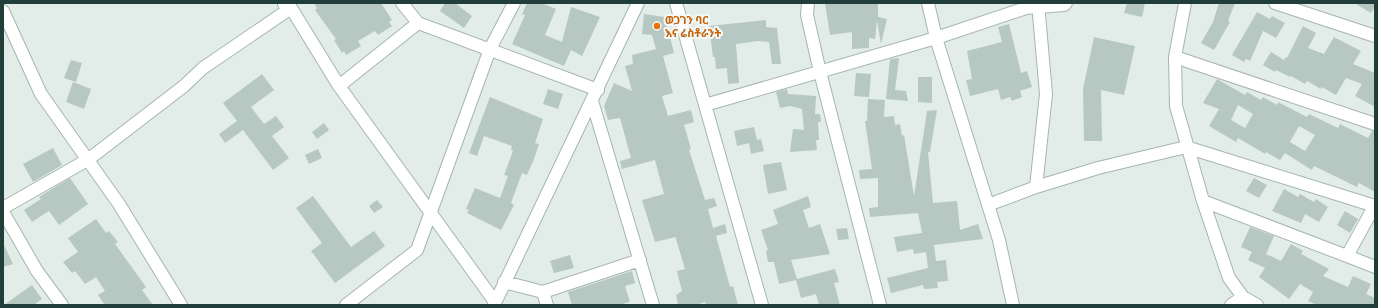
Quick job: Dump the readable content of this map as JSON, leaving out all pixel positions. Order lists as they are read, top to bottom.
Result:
{
  "places": ["ወጋገን ባር እና ሬስቶራንት"]
}
